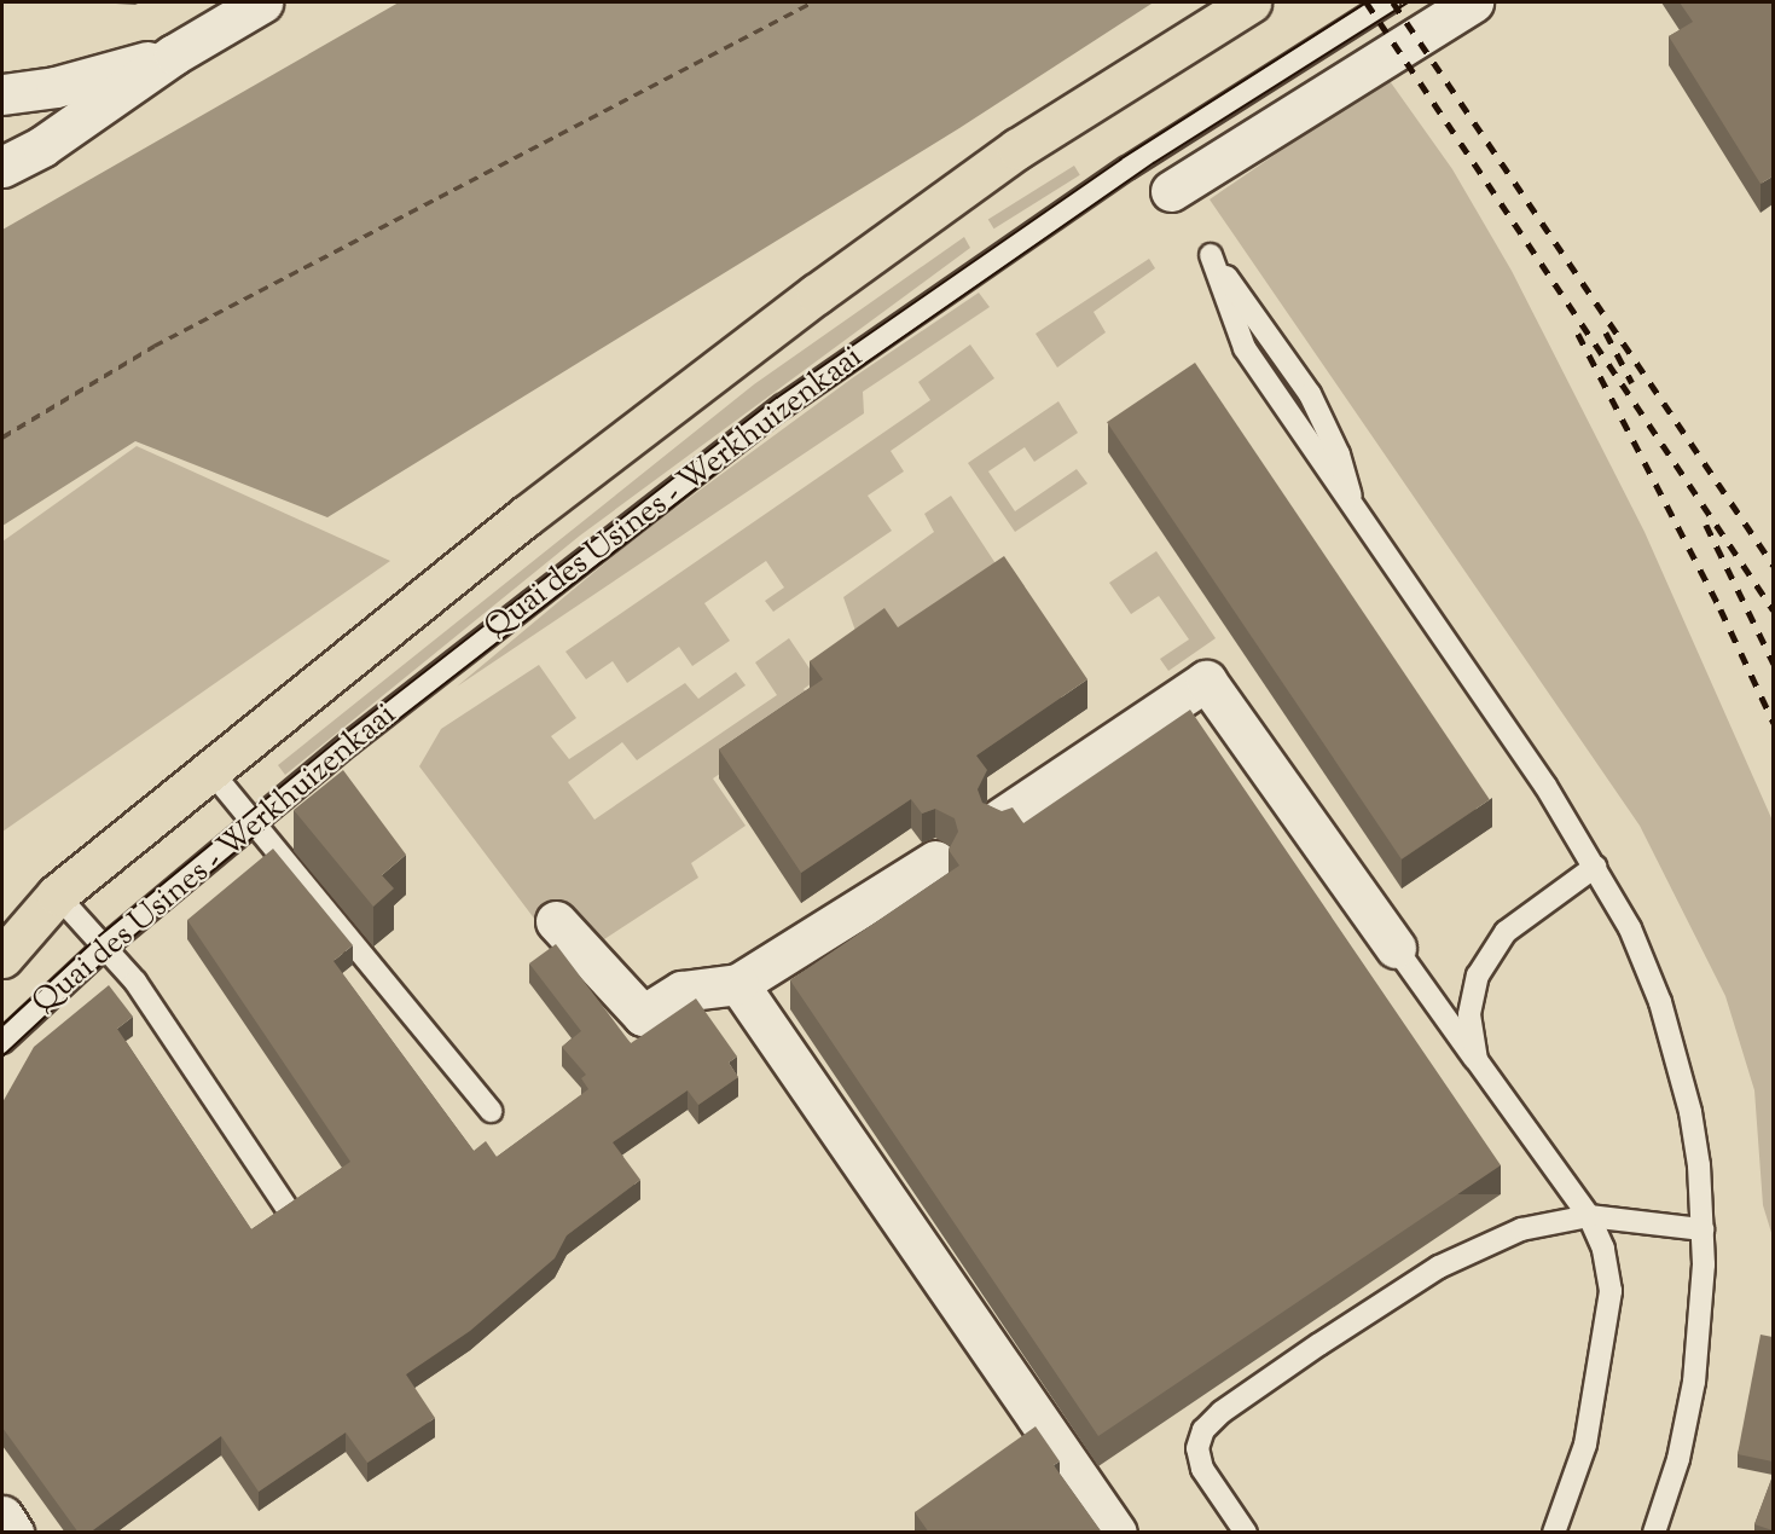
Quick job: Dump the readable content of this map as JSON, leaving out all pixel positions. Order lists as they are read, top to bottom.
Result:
{
  "streets": {
    "main road": ["Quai des Usines - Werkhuizenkaai"]
  }
}
